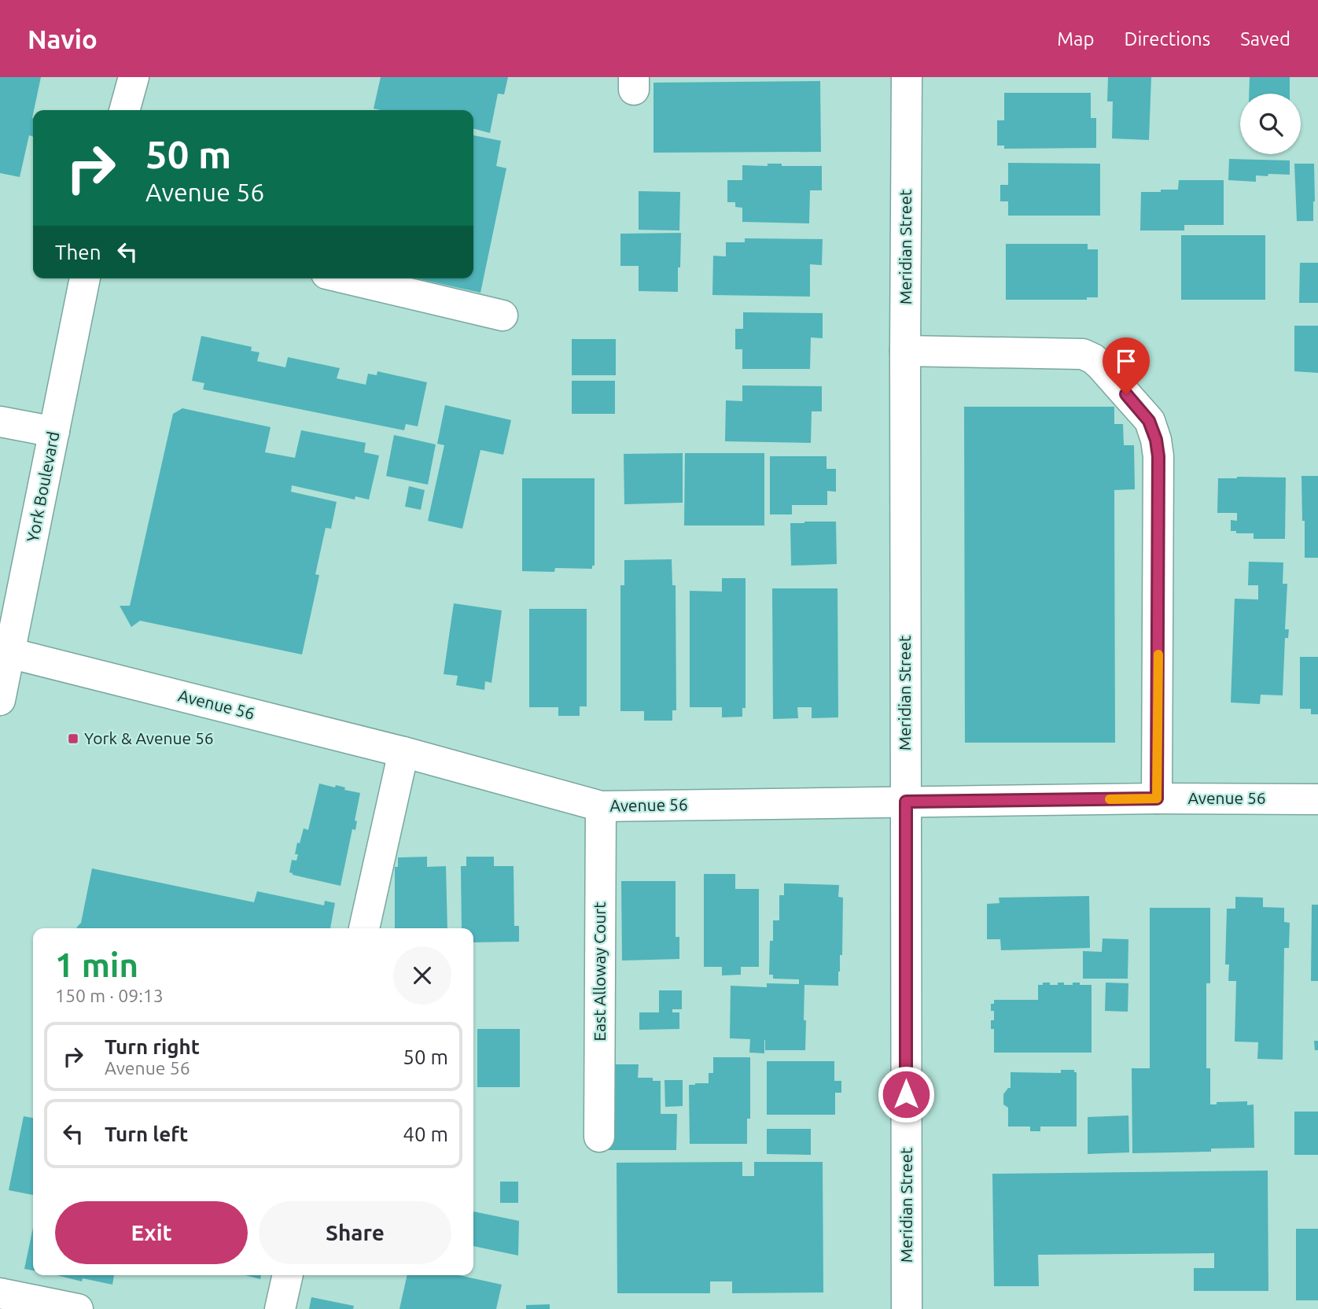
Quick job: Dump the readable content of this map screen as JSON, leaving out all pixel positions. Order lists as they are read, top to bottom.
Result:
{
  "streets": {
    "street": [
      "Meridian Street",
      "York Boulevard",
      "Avenue 56",
      "East Alloway Court"
    ]
  },
  "crossings": [
    ["Meridian Street", "Avenue 56"],
    ["York Boulevard", "Avenue 56"],
    ["Avenue 56", "East Alloway Court"]
  ],
  "places": {
    "transit": ["York & Avenue 56"]
  },
  "page": {
    "header": "Navio",
    "nav": ["Map", "Directions", "Saved"],
    "turn": ["50 m", "Avenue 56"],
    "then": "Then",
    "heading": ["1 min", "150 m · 09:13"],
    "list": [
      {
        "name": "Turn right",
        "note": "Avenue 56",
        "value": "50 m"
      },
      {
        "name": "Turn left",
        "value": "40 m"
      }
    ],
    "buttons": ["Exit", "Share"]
  }
}
